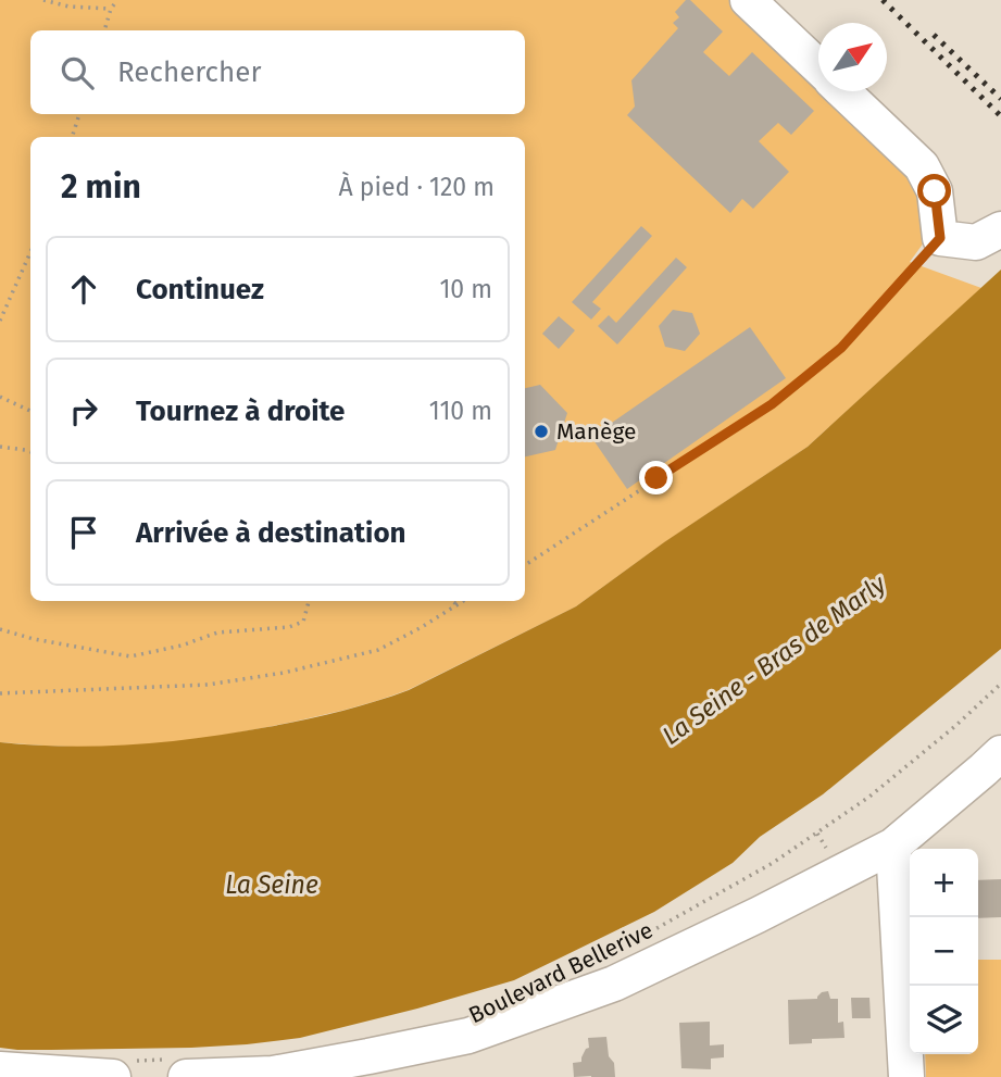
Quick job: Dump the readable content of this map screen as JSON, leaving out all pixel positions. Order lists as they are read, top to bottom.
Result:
{
  "streets": {
    "street": ["Boulevard Bellerive"]
  },
  "water": ["La Seine - Bras de Marly", "La Seine"],
  "places": ["Manège"],
  "north": "top right",
  "page": {
    "search": "Rechercher",
    "heading": ["2 min", "À pied · 120 m"],
    "list": [
      ["Continuez", "10 m"],
      ["Tournez à droite", "110 m"],
      "Arrivée à destination"
    ],
    "map_buttons": ["+", "−"]
  }
}
